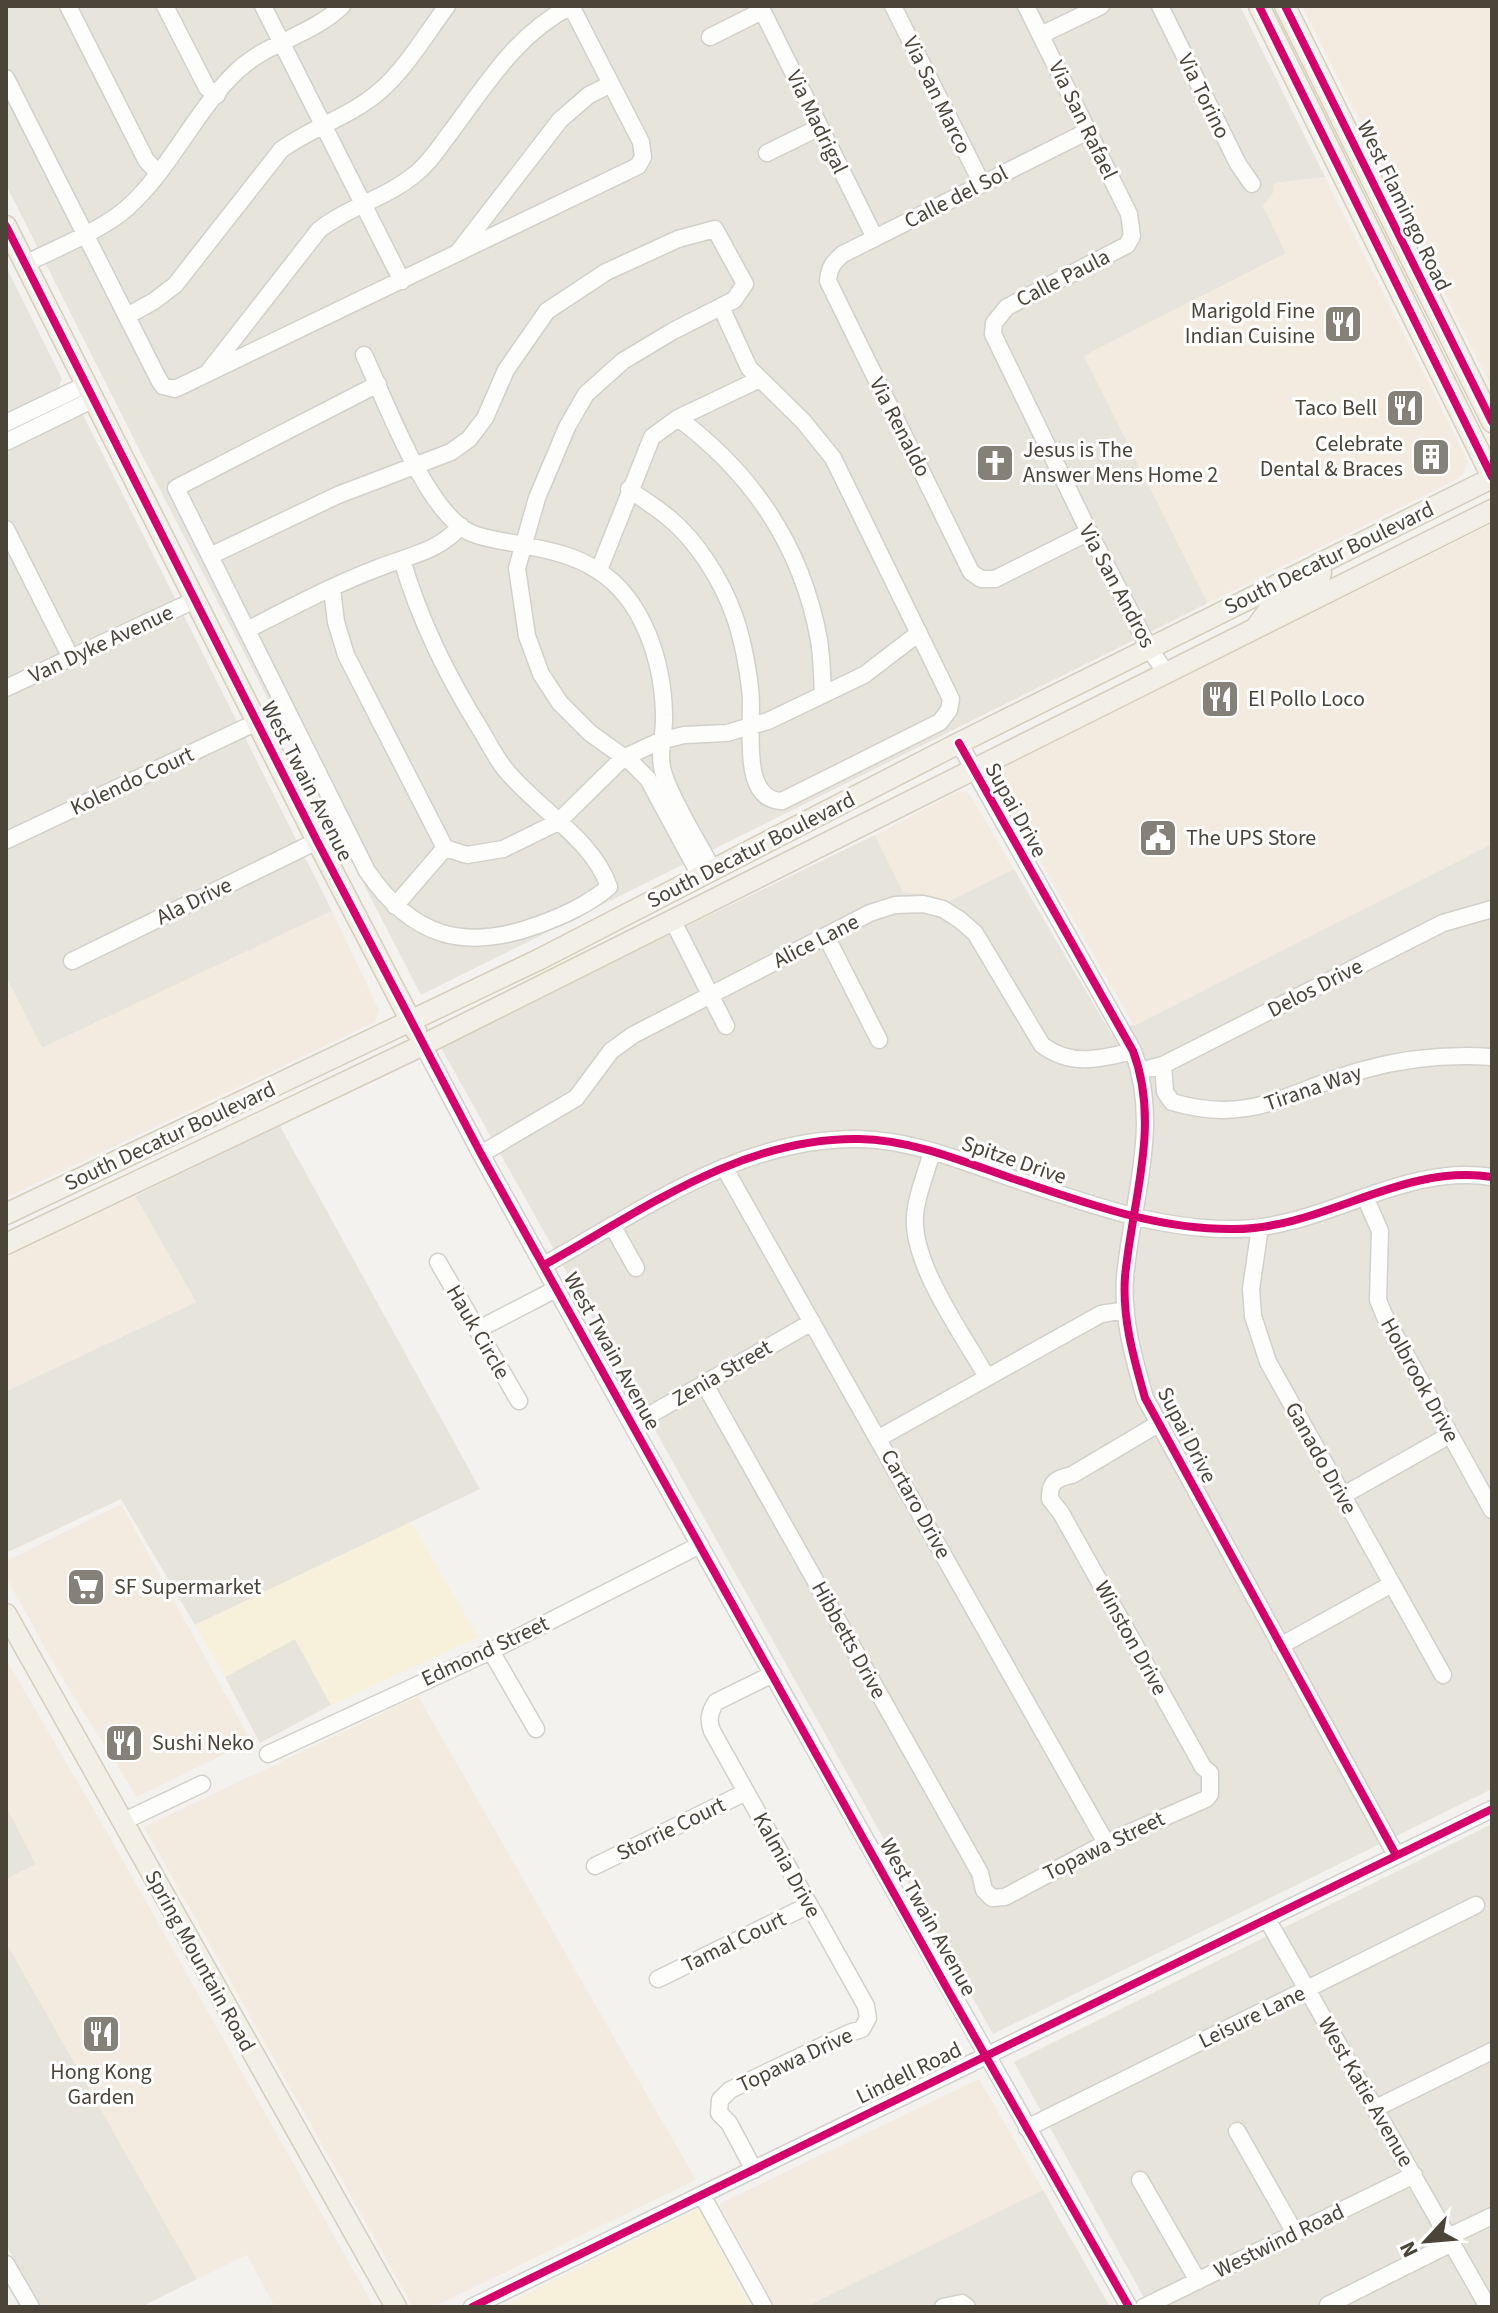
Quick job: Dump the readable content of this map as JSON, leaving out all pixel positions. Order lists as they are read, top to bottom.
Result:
{
  "streets": {
    "main road": [
      "West Flamingo Road",
      "South Decatur Boulevard",
      "West Twain Avenue",
      "Spring Mountain Road"
    ],
    "street": [
      "Via San Marco",
      "Via Torino",
      "Via San Rafael",
      "Via Madrigal",
      "Calle del Sol",
      "Calle Paula",
      "Via Renaldo",
      "Via San Andros",
      "Van Dyke Avenue",
      "Kolendo Court",
      "Supai Drive",
      "Ala Drive",
      "Alice Lane",
      "Delos Drive",
      "Tirana Way",
      "Spitze Drive",
      "Hauk Circle",
      "Zenia Street",
      "Holbrook Drive",
      "Ganado Drive",
      "Cartaro Drive",
      "Winston Drive",
      "Hibbetts Drive",
      "Edmond Street",
      "Storrie Court",
      "Topawa Street",
      "Kalmia Drive",
      "Tamal Court",
      "Leisure Lane",
      "Topawa Drive",
      "Lindell Road",
      "West Katie Avenue",
      "Westwind Road"
    ]
  },
  "crossings": [
    ["Via San Marco", "Calle del Sol"],
    ["Via San Rafael", "Calle del Sol"],
    ["Via San Rafael", "Calle Paula"],
    ["Via Madrigal", "Calle del Sol"],
    ["Calle del Sol", "Via Renaldo"],
    ["West Flamingo Road", "South Decatur Boulevard"],
    ["Calle Paula", "Via San Andros"],
    ["Via Renaldo", "Via San Andros"],
    ["South Decatur Boulevard", "Via San Andros"],
    ["South Decatur Boulevard", "West Twain Avenue"],
    ["South Decatur Boulevard", "Supai Drive"],
    ["Van Dyke Avenue", "West Twain Avenue"],
    ["Kolendo Court", "West Twain Avenue"],
    ["West Twain Avenue", "Ala Drive"],
    ["West Twain Avenue", "Alice Lane"],
    ["West Twain Avenue", "Spitze Drive"],
    ["West Twain Avenue", "Zenia Street"],
    ["West Twain Avenue", "Edmond Street"],
    ["West Twain Avenue", "Kalmia Drive"],
    ["West Twain Avenue", "Leisure Lane"],
    ["West Twain Avenue", "Lindell Road"],
    ["Supai Drive", "Alice Lane"],
    ["Supai Drive", "Delos Drive"],
    ["Supai Drive", "Spitze Drive"],
    ["Supai Drive", "Winston Drive"],
    ["Supai Drive", "Lindell Road"],
    ["Delos Drive", "Tirana Way"],
    ["Spitze Drive", "Holbrook Drive"],
    ["Spitze Drive", "Ganado Drive"],
    ["Spitze Drive", "Cartaro Drive"],
    ["Zenia Street", "Cartaro Drive"],
    ["Zenia Street", "Hibbetts Drive"],
    ["Cartaro Drive", "Topawa Street"],
    ["Winston Drive", "Topawa Street"],
    ["Hibbetts Drive", "Topawa Street"],
    ["Storrie Court", "Kalmia Drive"],
    ["Kalmia Drive", "Tamal Court"],
    ["Kalmia Drive", "Topawa Drive"],
    ["Leisure Lane", "West Katie Avenue"],
    ["Topawa Drive", "Lindell Road"],
    ["Lindell Road", "West Katie Avenue"],
    ["West Katie Avenue", "Westwind Road"]
  ],
  "places": {
    "restaurant": [
      "Marigold Fine Indian Cuisine",
      "Taco Bell",
      "El Pollo Loco",
      "Sushi Neko",
      "Hong Kong Garden"
    ],
    "building": ["Celebrate Dental & Braces"],
    "church": ["Jesus is The Answer Mens Home 2"],
    "public building": ["The UPS Store"],
    "supermarket": ["SF Supermarket"]
  },
  "north": "bottom left"
}
